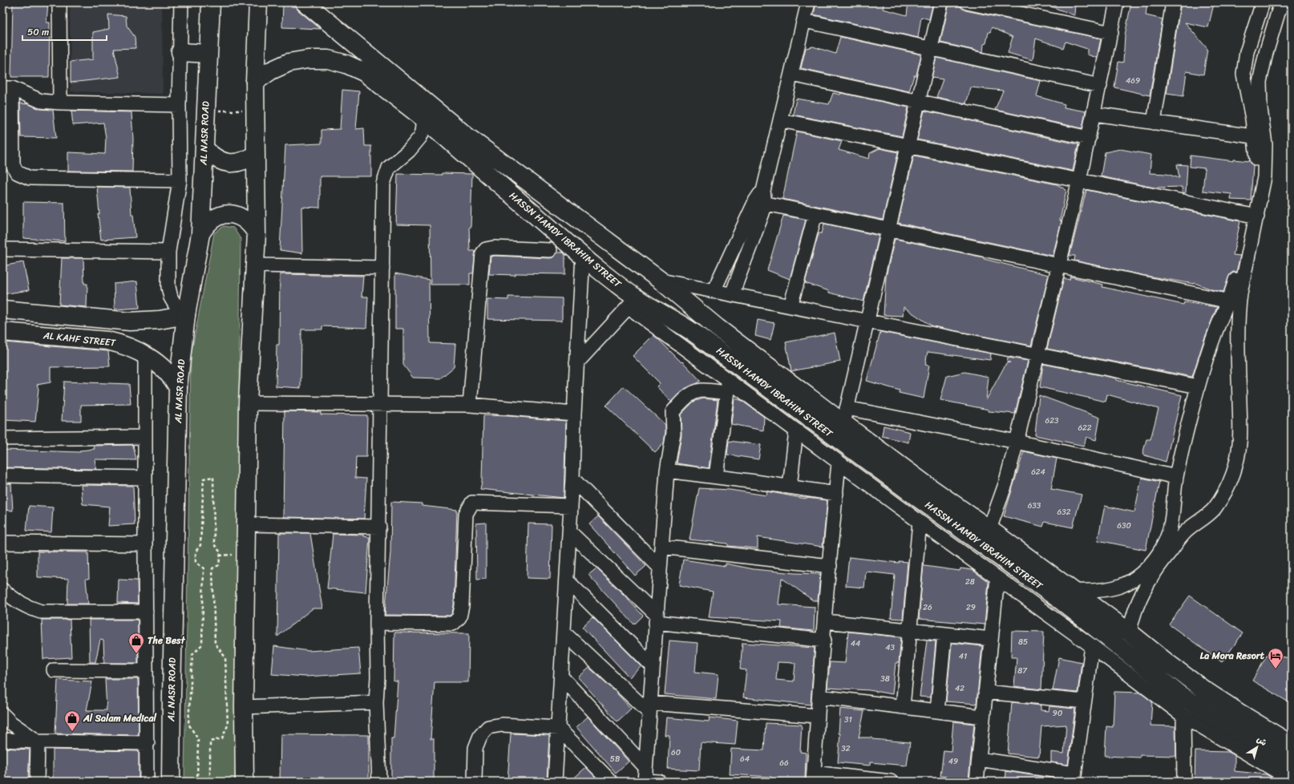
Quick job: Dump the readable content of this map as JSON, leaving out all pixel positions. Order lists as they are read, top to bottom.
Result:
{
  "streets": {
    "main road": ["AL NASR ROAD", "HASSN HAMDY IBRAHIM STREET", "AL KAHF STREET"]
  },
  "crossings": [
    ["AL NASR ROAD", "AL KAHF STREET"]
  ],
  "places": {
    "shop": ["The Best", "Al Salam Medical"],
    "hotel": ["La Mora Resort"]
  },
  "house_numbers": [
    "469",
    "623",
    "622",
    "624",
    "633",
    "632",
    "630",
    "28",
    "26",
    "29",
    "85",
    "44",
    "43",
    "41",
    "87",
    "38",
    "42",
    "90",
    "31",
    "32",
    "60",
    "5B",
    "64",
    "49",
    "66"
  ],
  "scale_bar": "50 m",
  "north": "top right"
}
